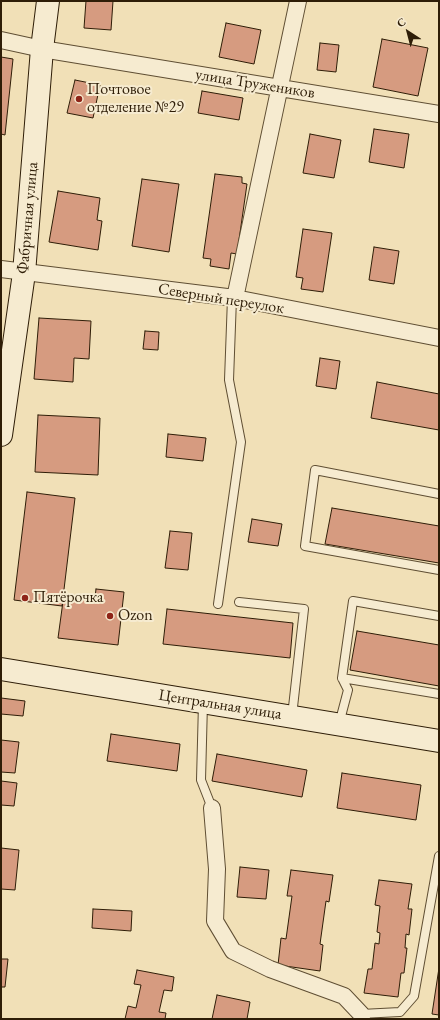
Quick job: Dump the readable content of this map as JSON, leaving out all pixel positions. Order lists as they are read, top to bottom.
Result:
{
  "streets": {
    "street": [
      "улица Тружеников",
      "Фабричная улица",
      "Северный переулок",
      "Центральная улица"
    ]
  },
  "crossings": [
    ["улица Тружеников", "Фабричная улица"],
    ["Фабричная улица", "Северный переулок"]
  ],
  "places": ["Почтовое отделение №29", "Пятёрочка", "Ozon"],
  "north": "top left"
}
